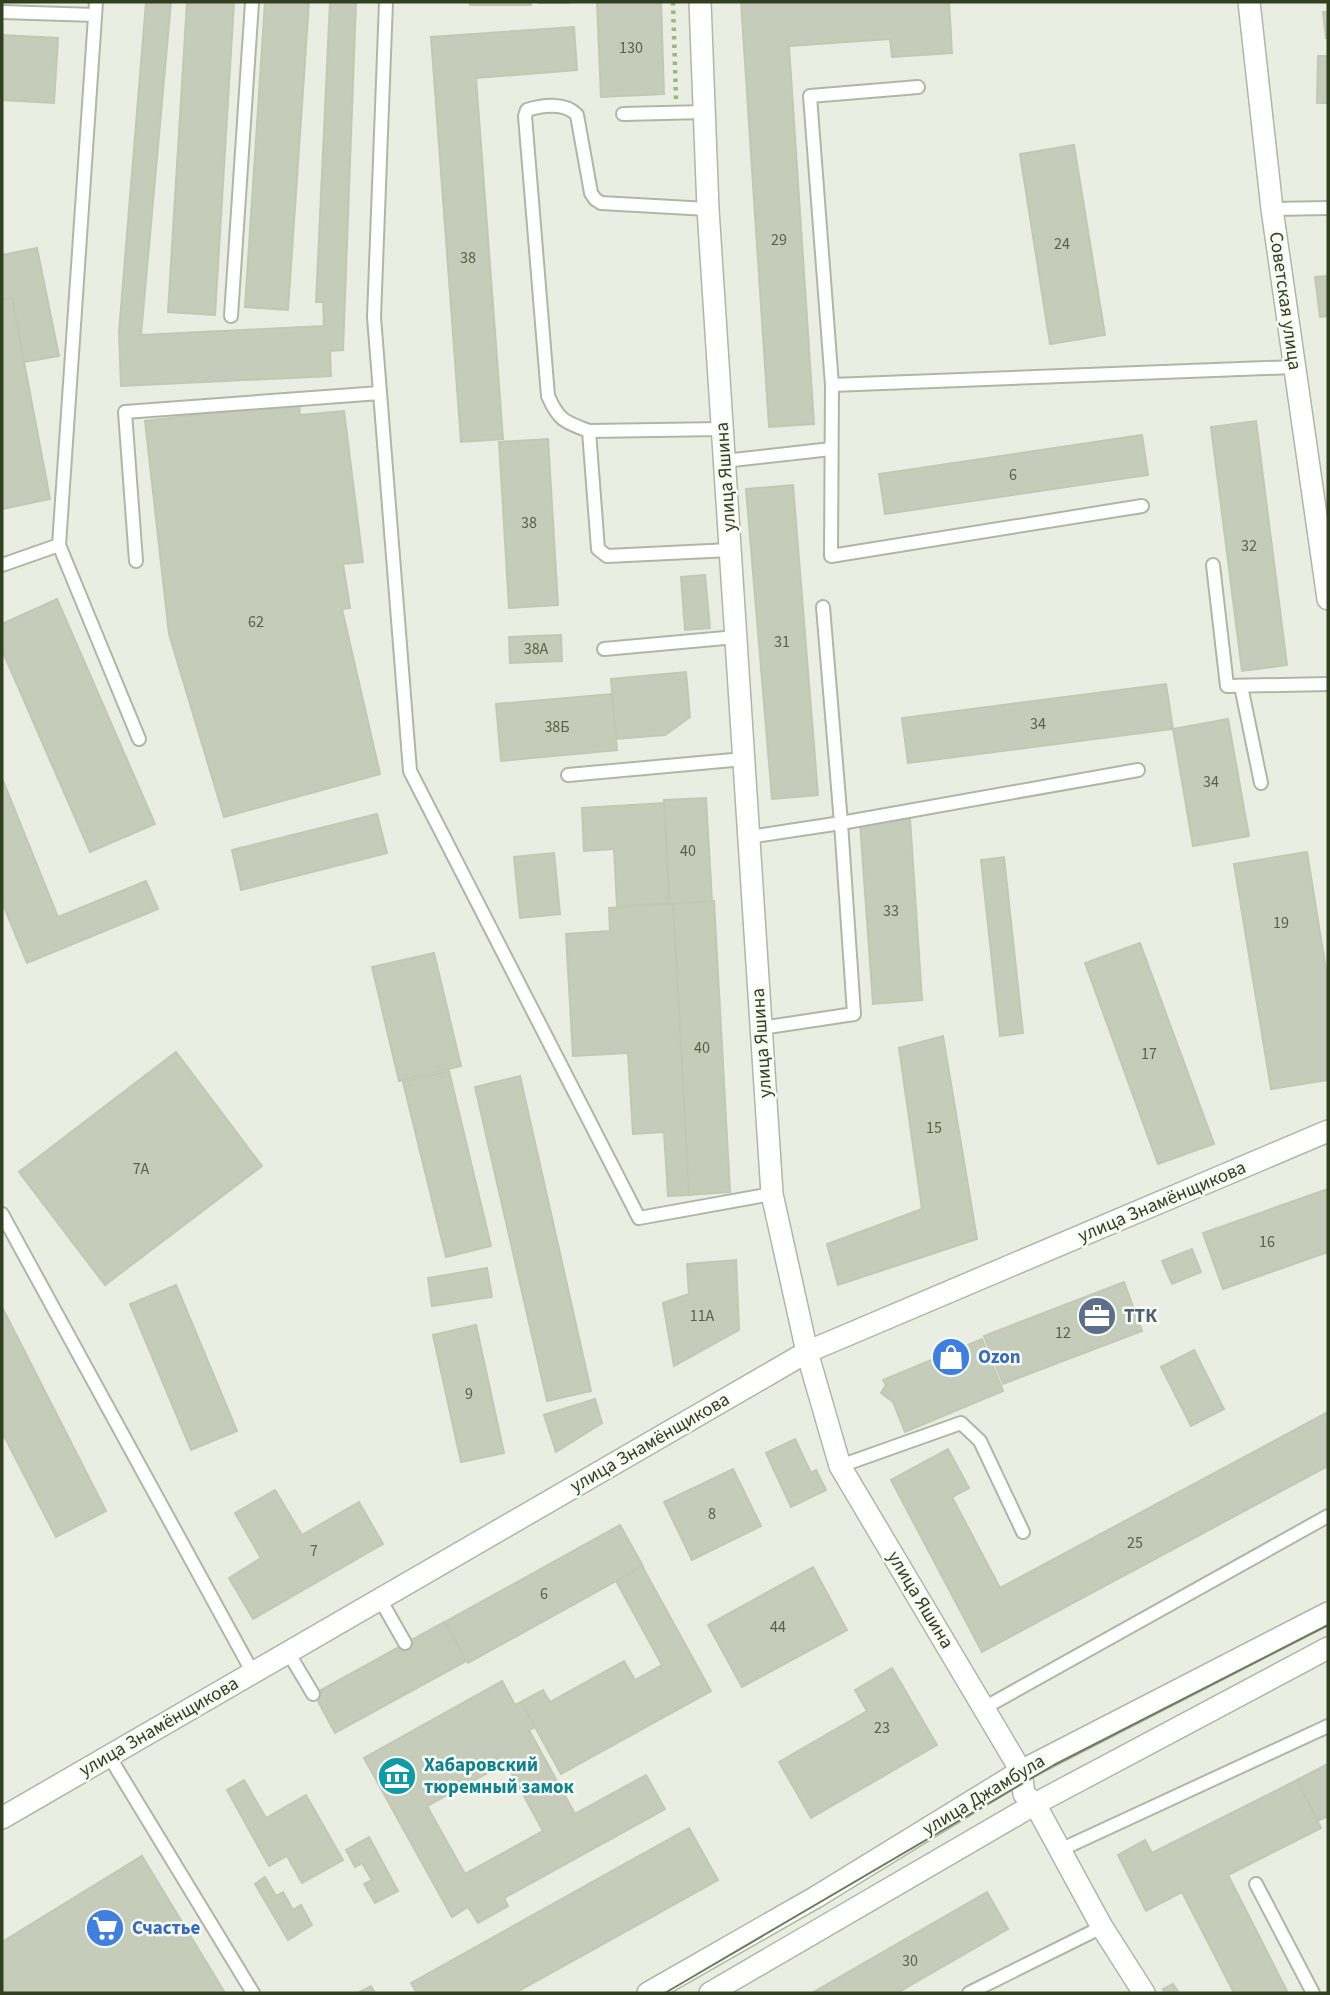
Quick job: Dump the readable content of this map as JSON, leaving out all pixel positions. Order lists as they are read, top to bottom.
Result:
{
  "streets": {
    "street": [
      "Советская улица",
      "улица Яшина",
      "улица Знамёнщикова",
      "улица Джамбула"
    ]
  },
  "crossings": [
    ["улица Яшина", "улица Знамёнщикова"],
    ["улица Яшина", "улица Джамбула"]
  ],
  "places": {
    "office": ["ТТК"],
    "shop": ["Ozon"],
    "museum": ["Хабаровский тюремный замок"],
    "supermarket": ["Счастье"]
  },
  "house_numbers": [
    "130",
    "29",
    "24",
    "38",
    "6",
    "38",
    "32",
    "62",
    "31",
    "38А",
    "34",
    "38Б",
    "34",
    "40",
    "33",
    "19",
    "40",
    "17",
    "15",
    "7А",
    "16",
    "11А",
    "12",
    "9",
    "8",
    "25",
    "7",
    "6",
    "44",
    "23",
    "30"
  ]
}
